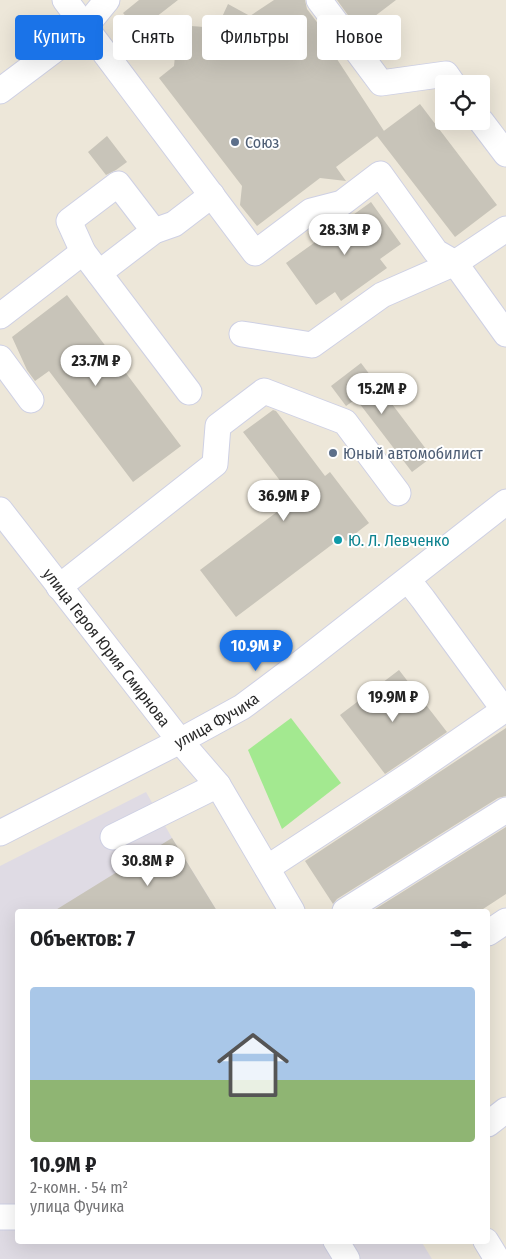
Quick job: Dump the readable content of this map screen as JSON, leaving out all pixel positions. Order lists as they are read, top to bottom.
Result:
{
  "streets": {
    "street": ["улица Героя Юрия Смирнова", "улица Фучика"]
  },
  "crossings": [
    ["улица Героя Юрия Смирнова", "улица Фучика"]
  ],
  "places": ["Союз", "Юный автомобилист", "Ю. Л. Левченко"],
  "page": {
    "chip": [
      "Купить",
      "Снять",
      "Фильтры",
      "Новое"
    ],
    "price": [
      "28.3M ₽",
      "23.7M ₽",
      "15.2M ₽",
      "36.9M ₽",
      "10.9M ₽",
      "19.9M ₽",
      "30.8M ₽"
    ],
    "heading": "Объектов: 7",
    "list": [
      {
        "name": "10.9M ₽",
        "note": "2-комн. · 54 m² · улица Фучика"
      }
    ]
  }
}
